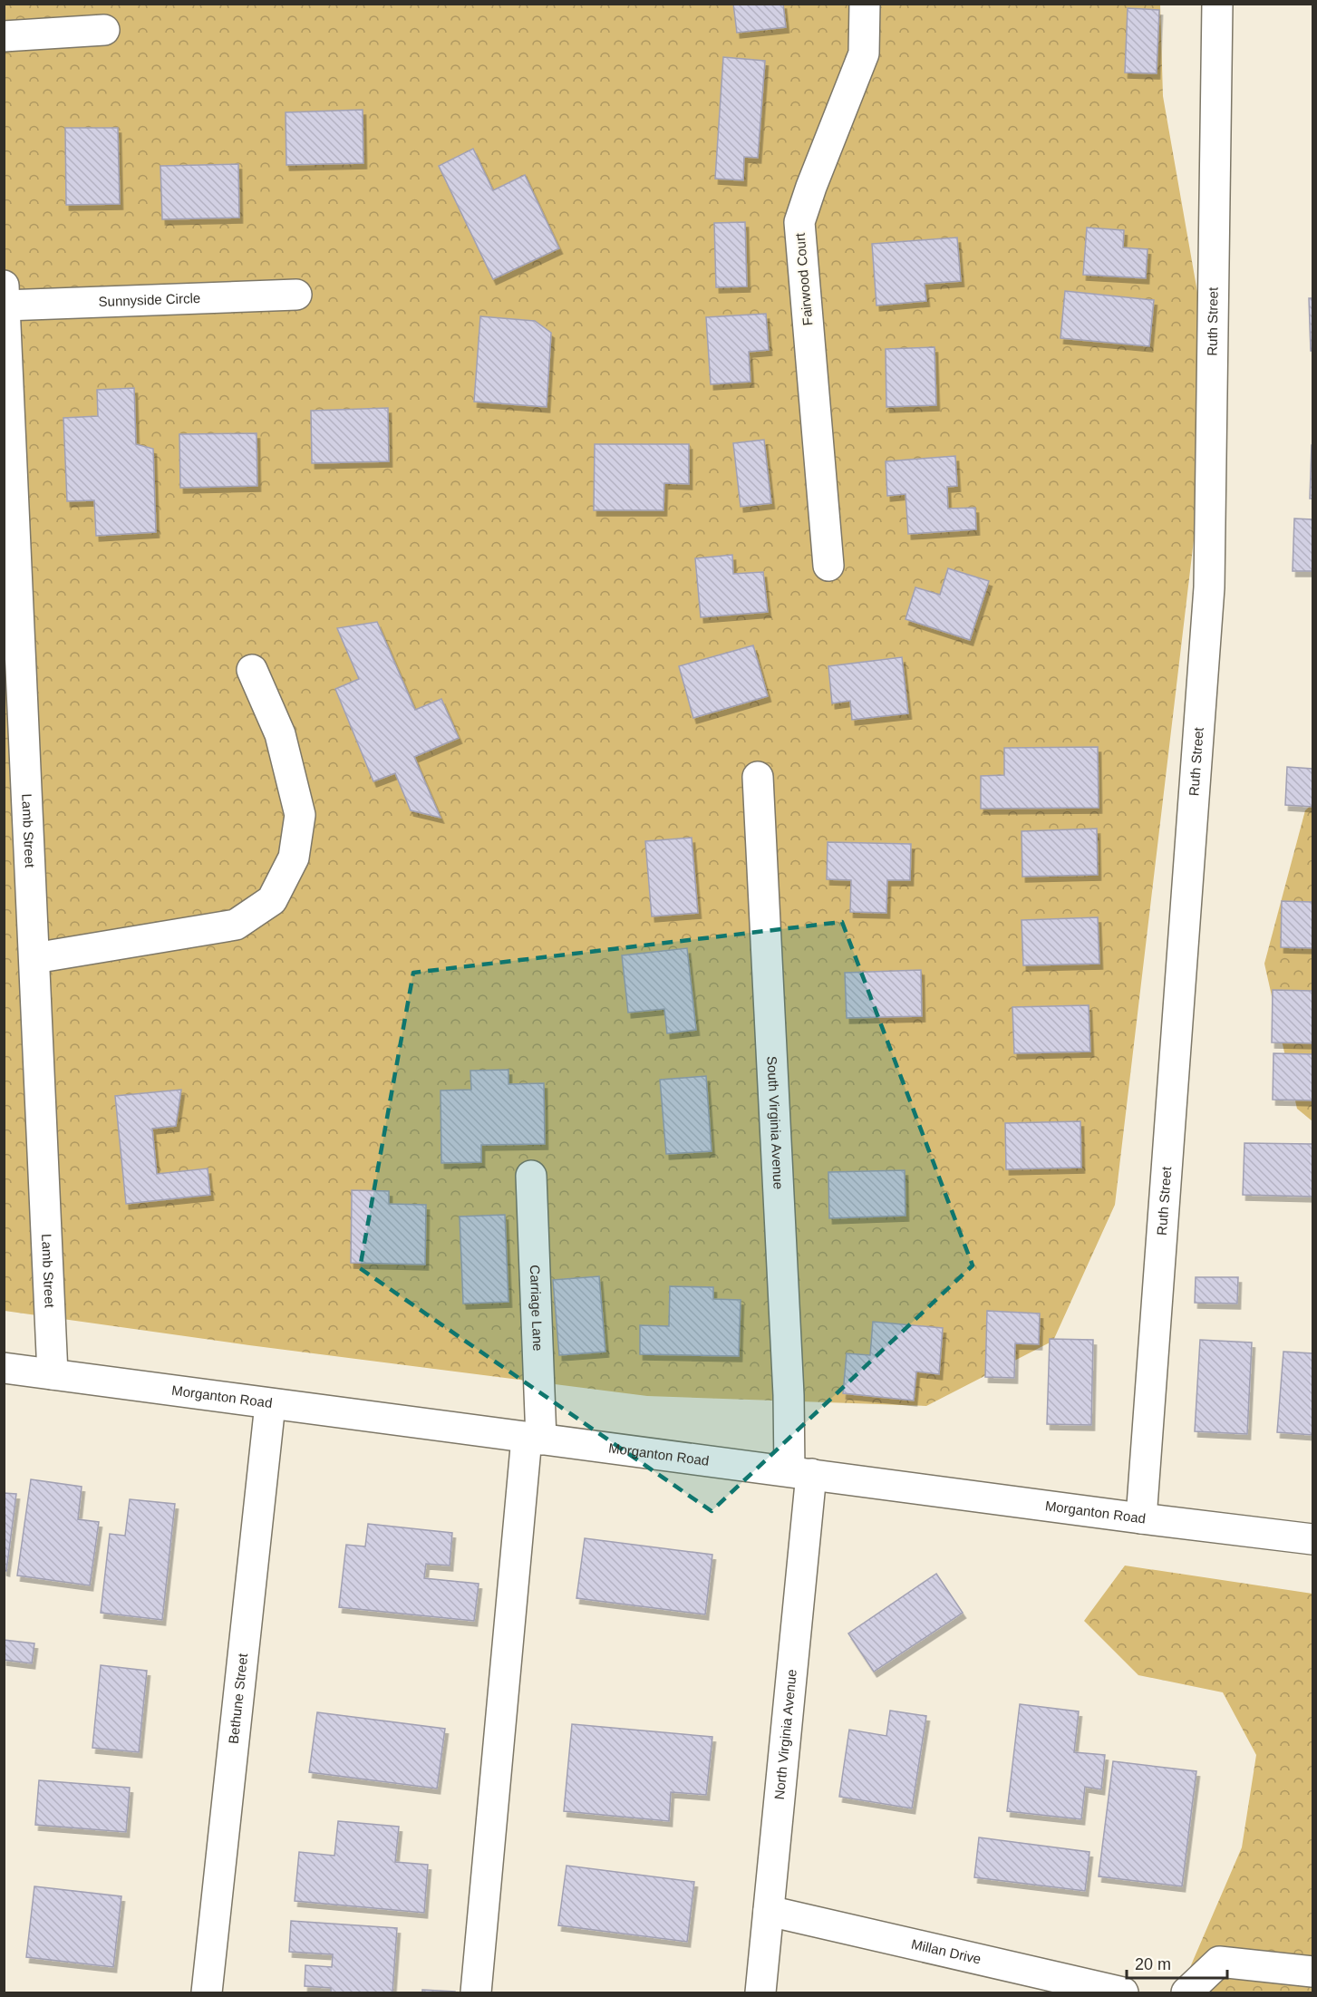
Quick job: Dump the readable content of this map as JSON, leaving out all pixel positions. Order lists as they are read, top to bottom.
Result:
{
  "streets": {
    "street": [
      "Fairwood Court",
      "Sunnyside Circle",
      "Ruth Street",
      "Lamb Street",
      "South Virginia Avenue",
      "Carriage Lane",
      "Morganton Road",
      "Bethune Street",
      "North Virginia Avenue",
      "Millan Drive"
    ]
  },
  "crossings": [
    ["Sunnyside Circle", "Lamb Street"],
    ["Ruth Street", "Morganton Road"],
    ["Lamb Street", "Morganton Road"],
    ["South Virginia Avenue", "Morganton Road"],
    ["South Virginia Avenue", "North Virginia Avenue"],
    ["Carriage Lane", "Morganton Road"],
    ["Morganton Road", "Bethune Street"],
    ["Morganton Road", "North Virginia Avenue"],
    ["North Virginia Avenue", "Millan Drive"]
  ],
  "scale_bar": "20 m"
}
